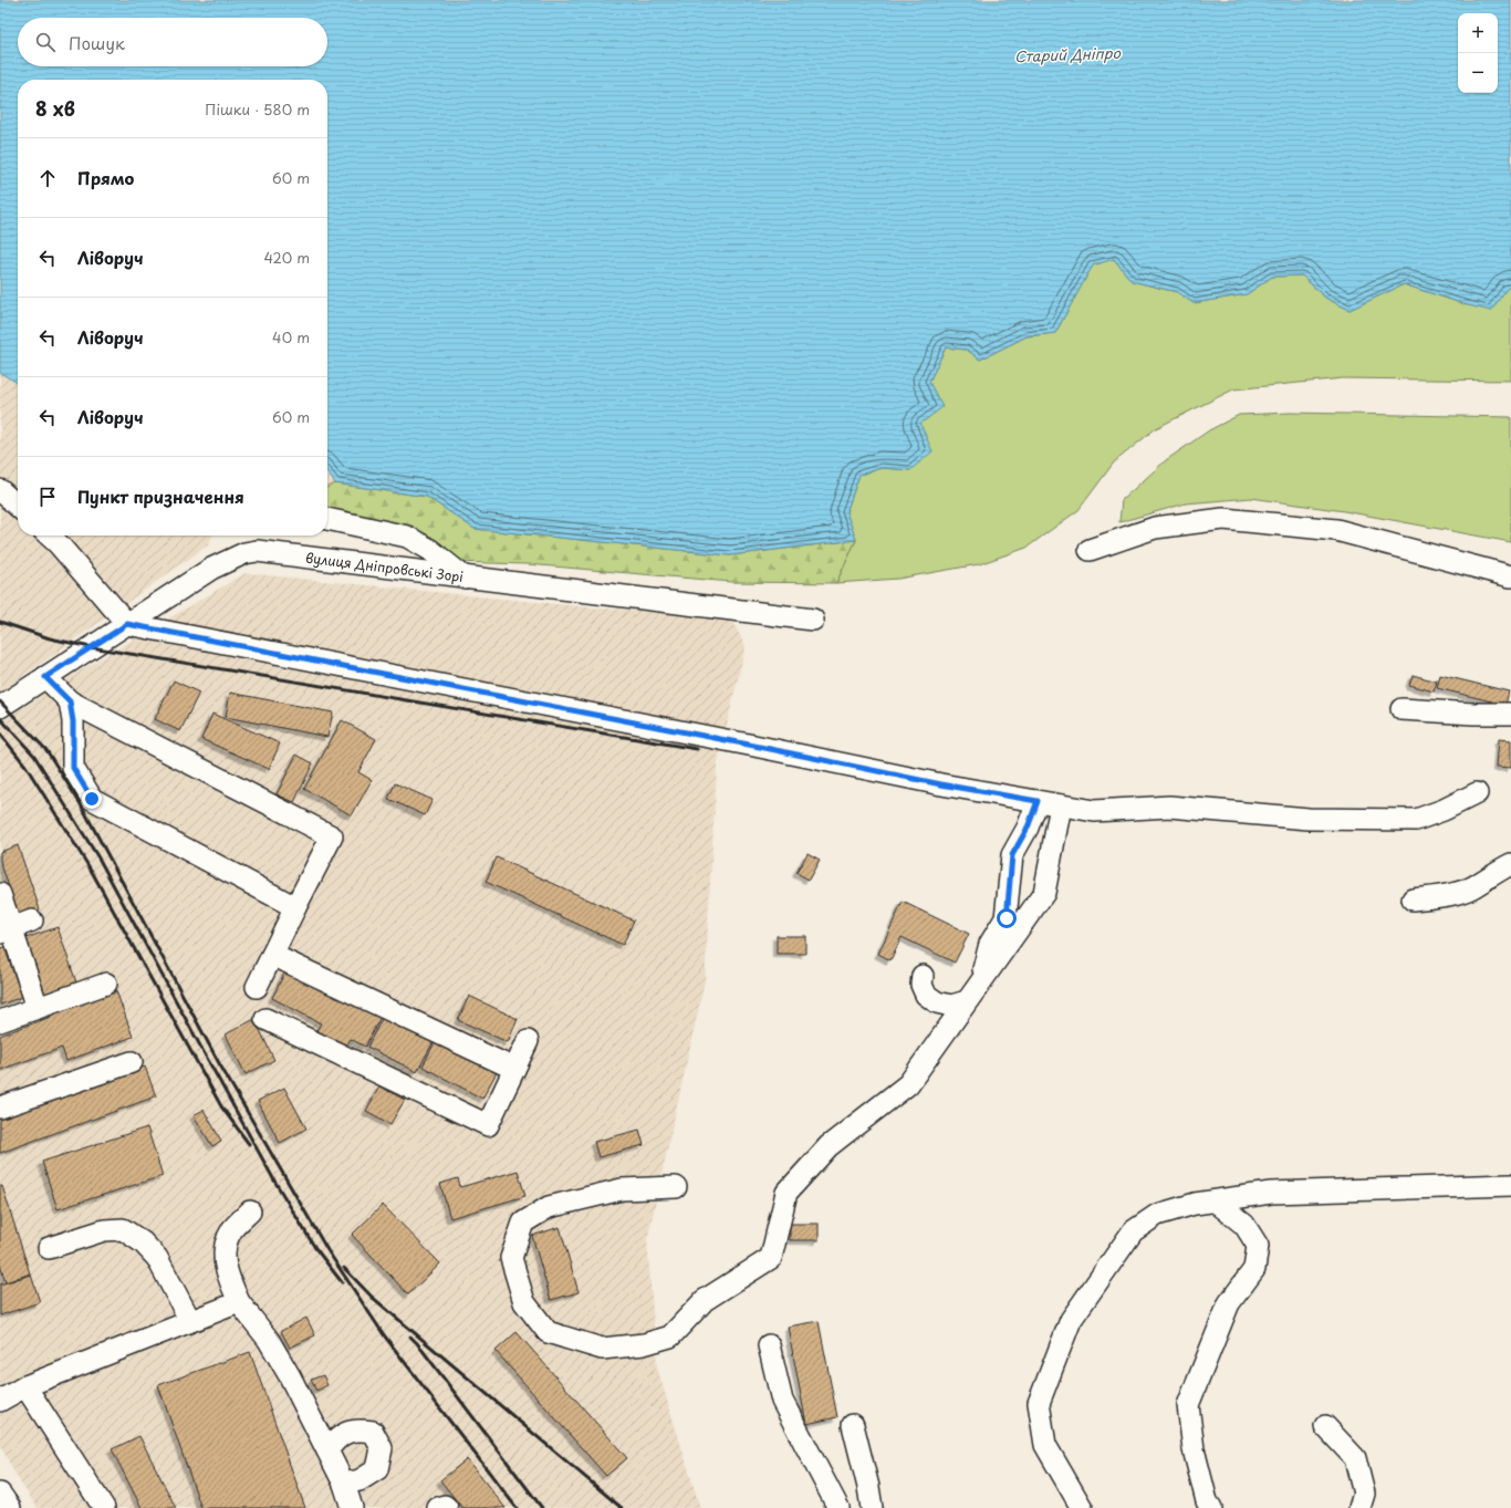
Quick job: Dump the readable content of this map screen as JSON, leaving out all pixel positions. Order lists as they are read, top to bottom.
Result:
{
  "streets": {
    "street": ["вулиця Дніпровські Зорі"]
  },
  "water": ["Старий Дніпро"],
  "page": {
    "map_buttons": ["+", "−"],
    "search": "Пошук",
    "heading": ["8 хв", "Пішки · 580 m"],
    "list": [
      ["Прямо", "60 m"],
      ["Ліворуч", "420 m"],
      ["Ліворуч", "40 m"],
      ["Ліворуч", "60 m"],
      "Пункт призначення"
    ]
  }
}
